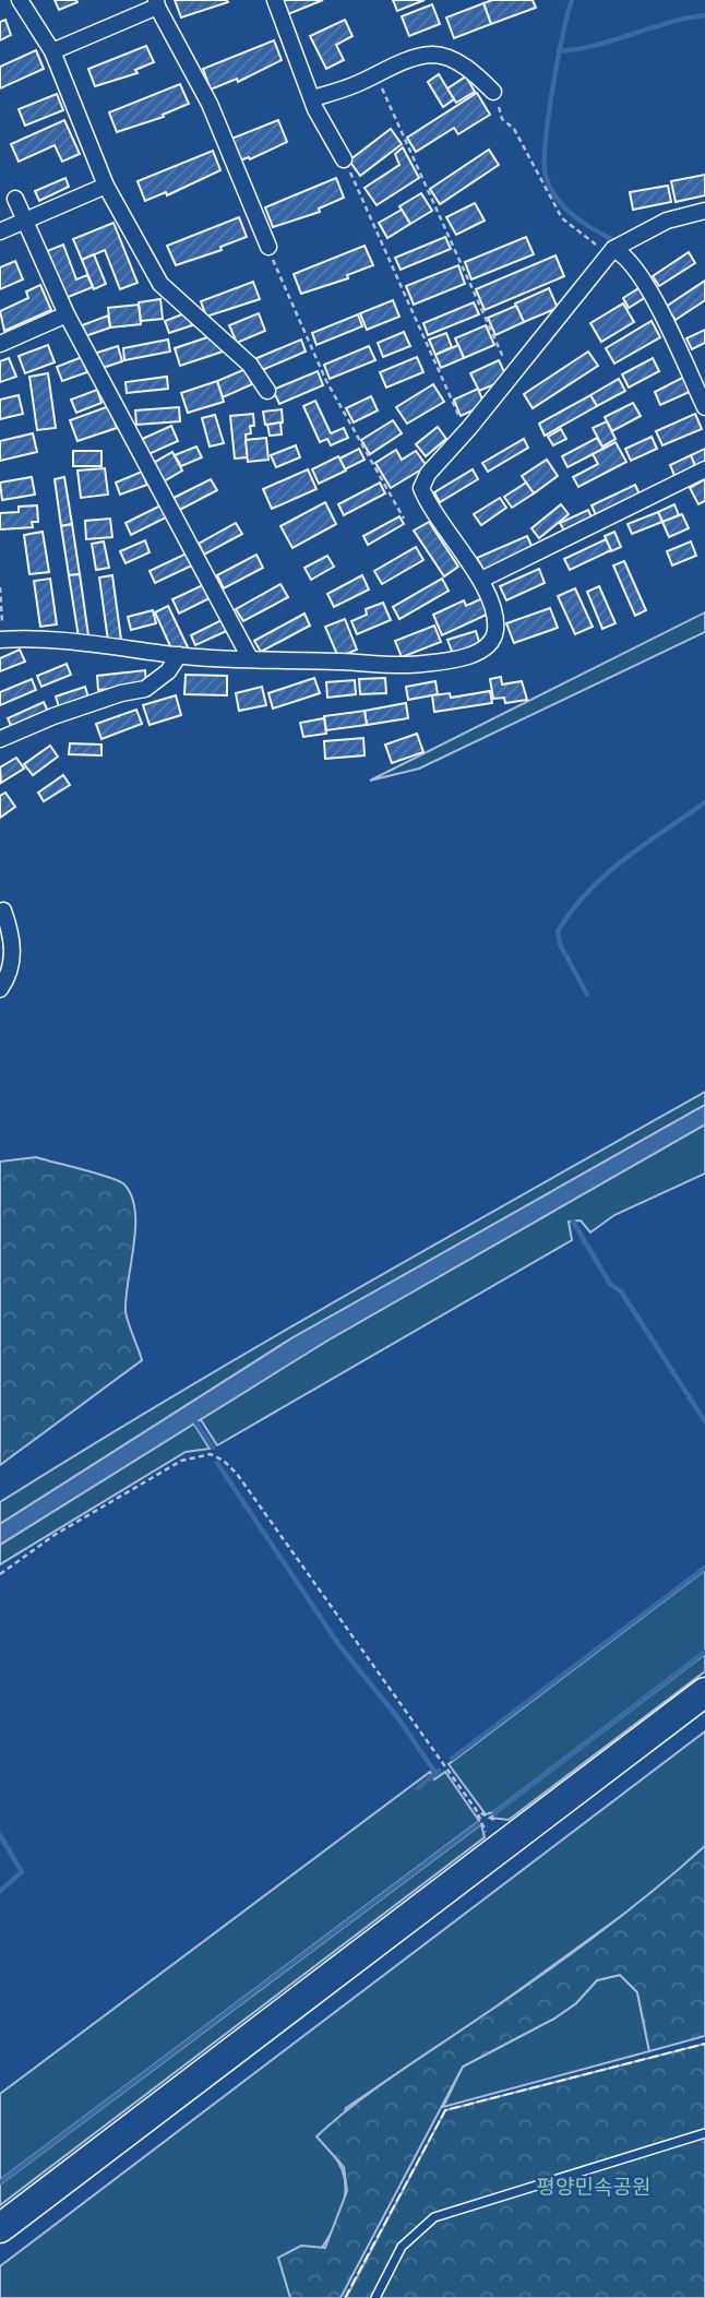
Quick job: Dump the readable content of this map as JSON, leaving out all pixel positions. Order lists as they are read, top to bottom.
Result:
{
  "parks": ["평양민속공원"]
}
